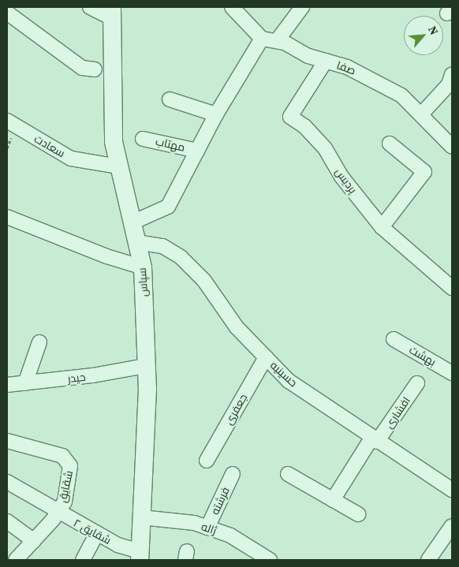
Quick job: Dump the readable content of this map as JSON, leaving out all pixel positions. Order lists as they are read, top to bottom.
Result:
{
  "streets": {
    "street": [
      "صفا",
      "مهتاب",
      "سعادت",
      "پردیس",
      "سپاس",
      "بهشت",
      "حسینیه",
      "حیدر",
      "جعفری",
      "افشاری",
      "شقایق",
      "فرشته",
      "ژاله",
      "شقایق ۲"
    ]
  },
  "crossings": [
    ["صفا", "پردیس"],
    ["سعادت", "سپاس"],
    ["سپاس", "حسینیه"],
    ["سپاس", "حیدر"],
    ["سپاس", "ژاله"],
    ["سپاس", "شقایق ۲"],
    ["حسینیه", "جعفری"],
    ["حسینیه", "افشاری"],
    ["شقایق", "شقایق ۲"],
    ["فرشته", "ژاله"]
  ],
  "north": "top right"
}
